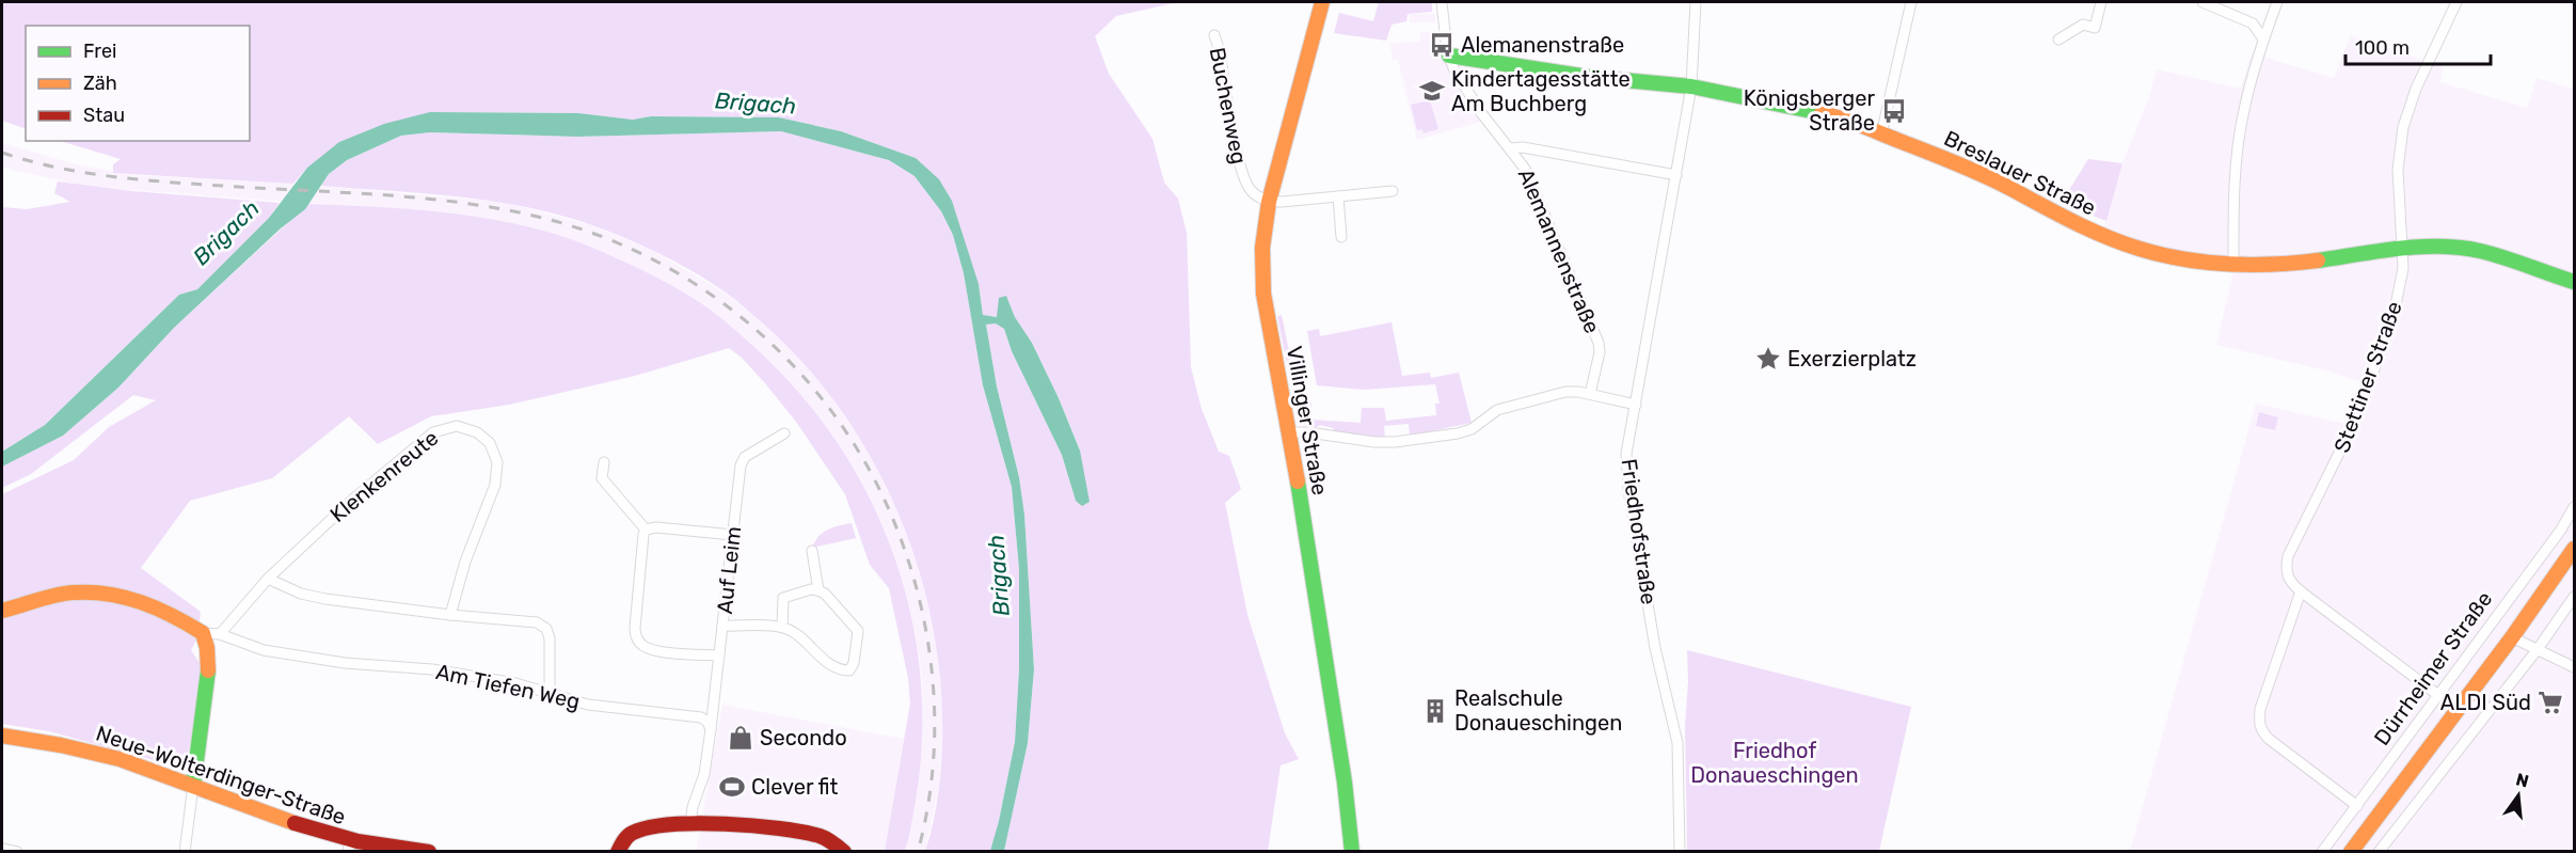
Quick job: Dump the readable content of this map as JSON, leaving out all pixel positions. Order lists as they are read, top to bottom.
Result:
{
  "streets": {
    "main road": [
      "Breslauer Straße",
      "Villinger Straße",
      "Dürrheimer Straße",
      "Neue-Wolterdinger-Straße"
    ],
    "street": [
      "Buchenweg",
      "Alemannenstraße",
      "Stettiner Straße",
      "Klenkenreute",
      "Friedhofstraße",
      "Auf Leim",
      "Am Tiefen Weg"
    ]
  },
  "crossings": [
    ["Buchenweg", "Villinger Straße"],
    ["Breslauer Straße", "Alemannenstraße"],
    ["Breslauer Straße", "Stettiner Straße"],
    ["Breslauer Straße", "Friedhofstraße"],
    ["Alemannenstraße", "Friedhofstraße"],
    ["Stettiner Straße", "Dürrheimer Straße"],
    ["Klenkenreute", "Am Tiefen Weg"],
    ["Auf Leim", "Am Tiefen Weg"]
  ],
  "water": ["Brigach"],
  "parks": ["Friedhof Donaueschingen"],
  "places": {
    "bus stop": ["Alemanenstraße", "Königsberger Straße"],
    "school or university": ["Kindertagesstätte Am Buchberg"],
    "place": ["Exerzierplatz"],
    "supermarket": ["ALDI Süd"],
    "building": ["Realschule Donaueschingen"],
    "shop": ["Secondo"],
    "sports": ["Clever fit"]
  },
  "legend": ["Frei", "Zäh", "Stau"],
  "scale_bar": "100 m",
  "north": "top"
}
